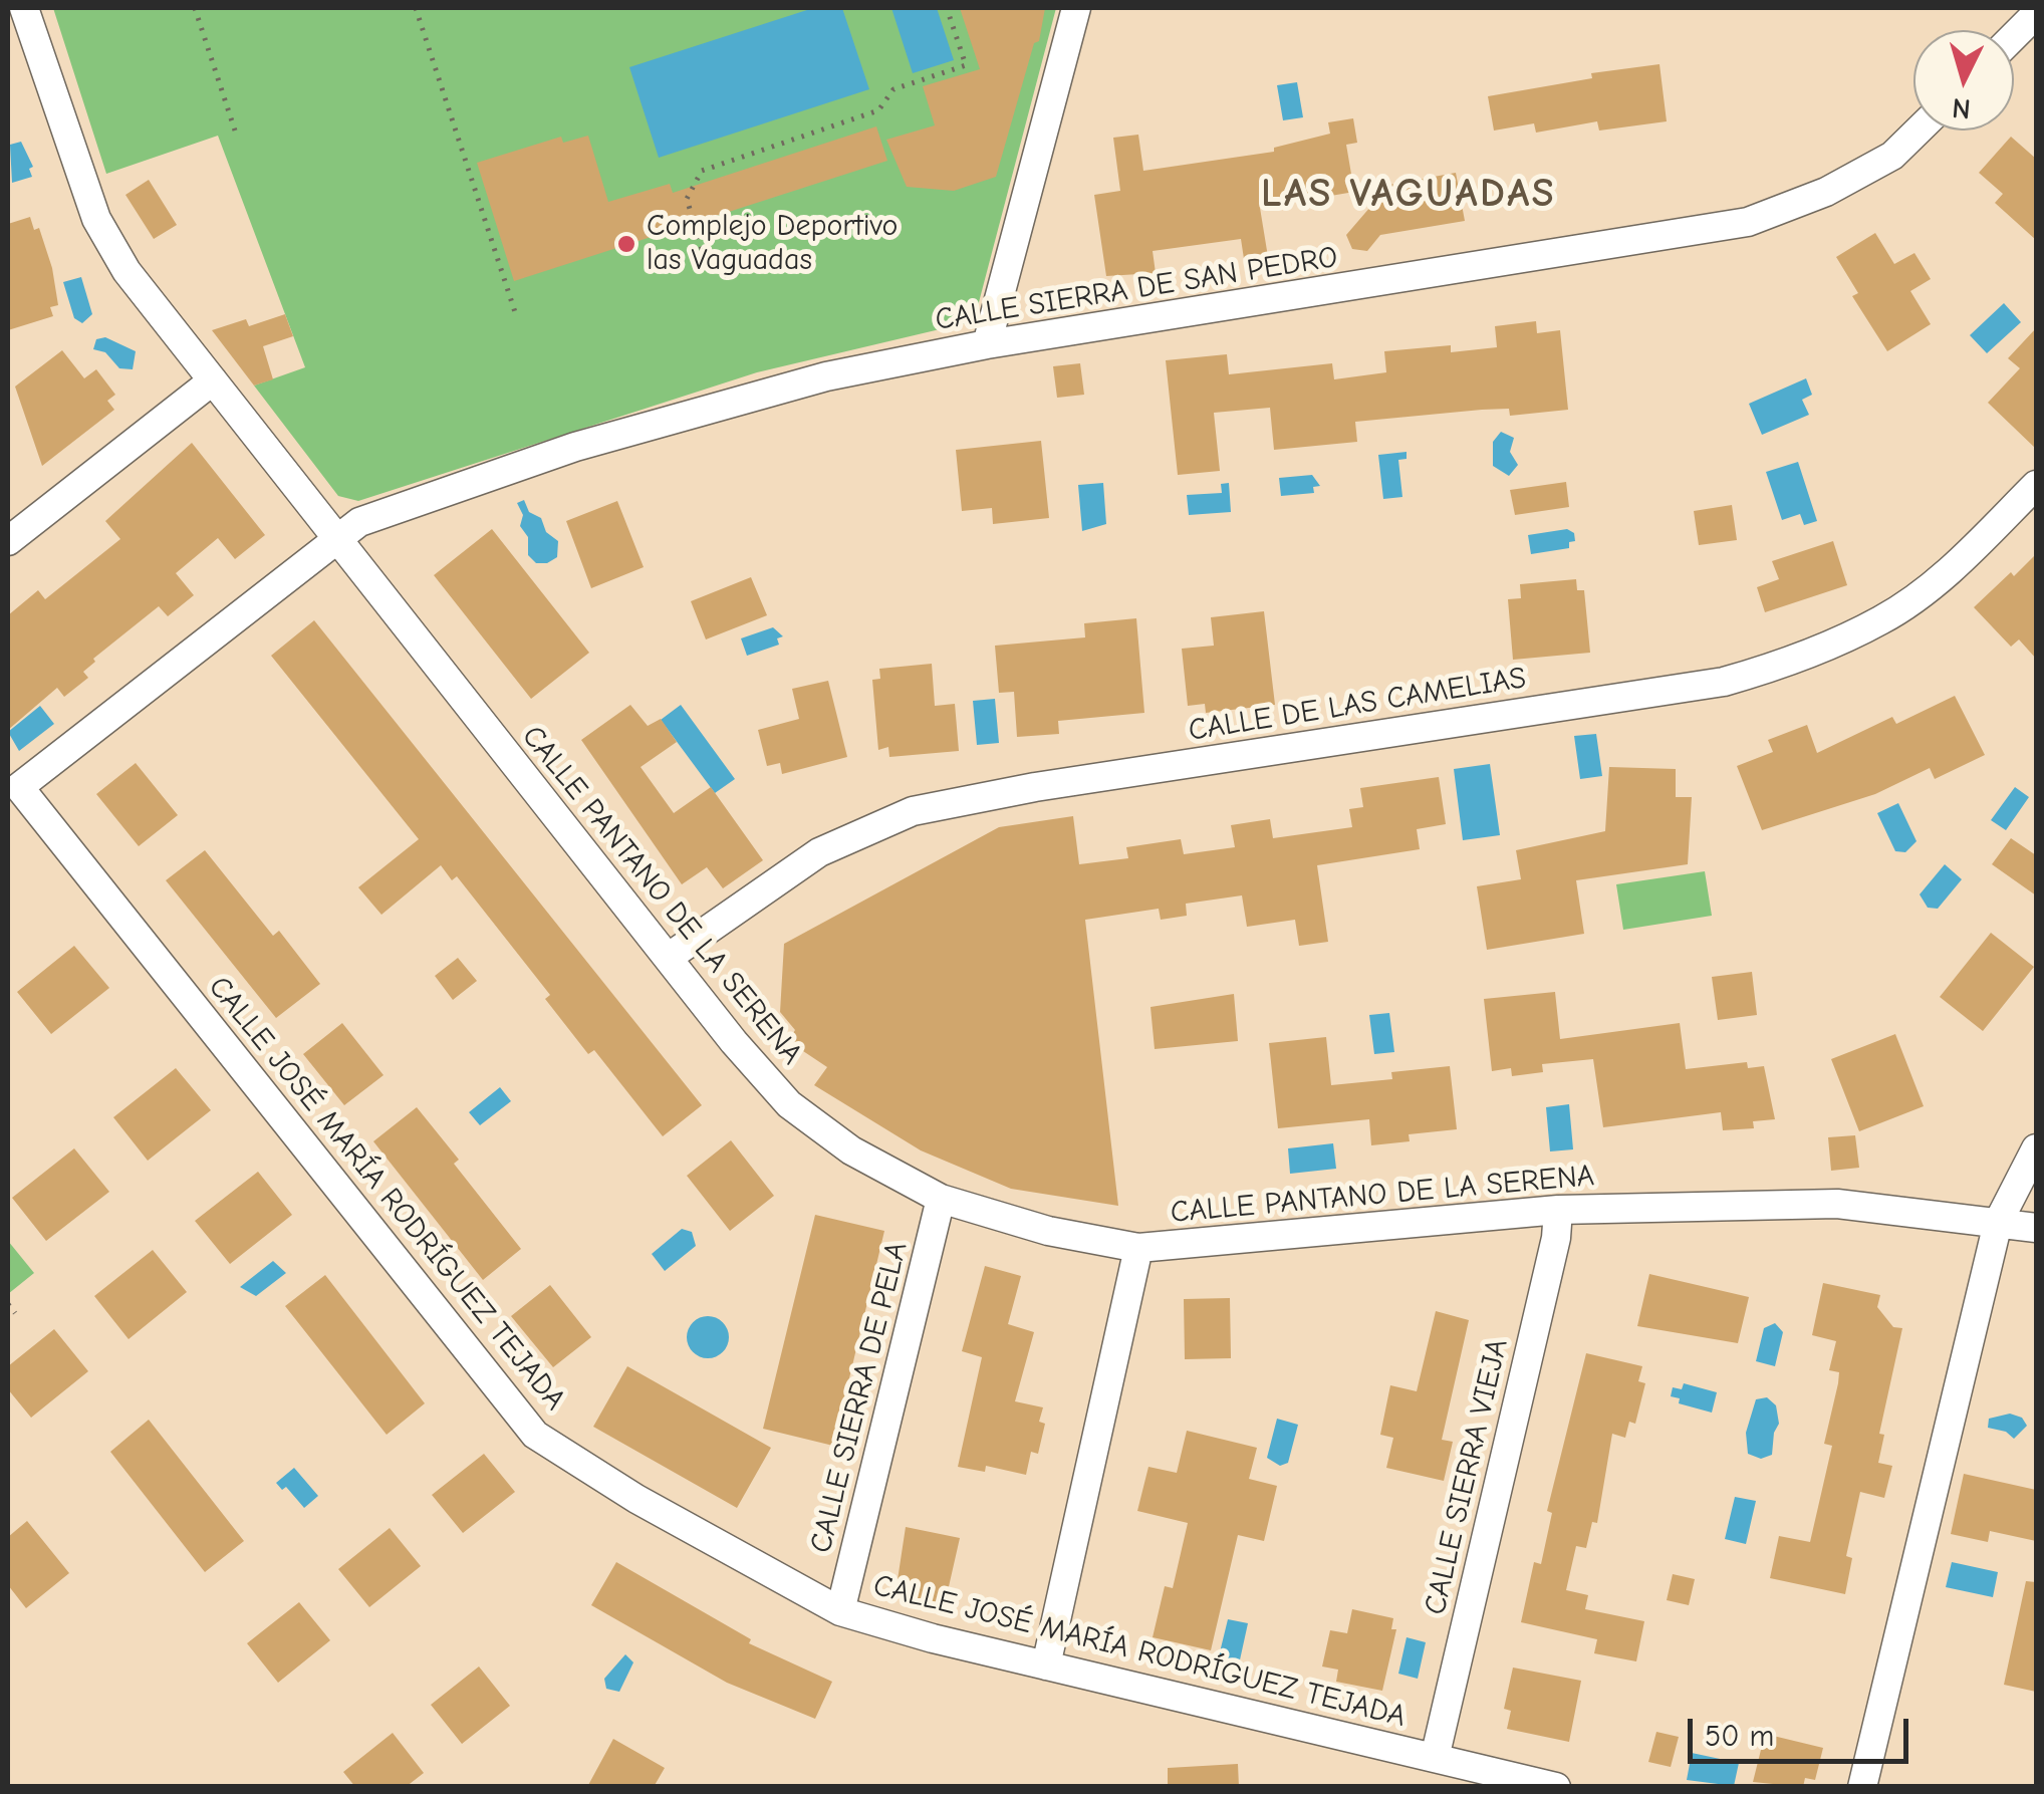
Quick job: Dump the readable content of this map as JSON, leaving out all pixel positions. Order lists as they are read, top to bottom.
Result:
{
  "streets": {
    "street": [
      "CALLE SIERRA DE SAN PEDRO",
      "CALLE DE LAS CAMELIAS",
      "CALLE PANTANO DE LA SERENA",
      "CALLE JOSÉ MARÍA RODRÍGUEZ TEJADA",
      "CALLE SIERRA DE PELA",
      "CALLE SIERRA VIEJA"
    ]
  },
  "crossings": [
    ["CALLE SIERRA DE SAN PEDRO", "CALLE PANTANO DE LA SERENA"],
    ["CALLE SIERRA DE SAN PEDRO", "CALLE JOSÉ MARÍA RODRÍGUEZ TEJADA"],
    ["CALLE DE LAS CAMELIAS", "CALLE PANTANO DE LA SERENA"],
    ["CALLE PANTANO DE LA SERENA", "CALLE JOSÉ MARÍA RODRÍGUEZ TEJADA"],
    ["CALLE PANTANO DE LA SERENA", "CALLE SIERRA DE PELA"],
    ["CALLE PANTANO DE LA SERENA", "CALLE SIERRA VIEJA"],
    ["CALLE JOSÉ MARÍA RODRÍGUEZ TEJADA", "CALLE SIERRA DE PELA"],
    ["CALLE JOSÉ MARÍA RODRÍGUEZ TEJADA", "CALLE SIERRA VIEJA"]
  ],
  "districts": ["LAS VAGUADAS"],
  "places": ["Complejo Deportivo las Vaguadas"],
  "scale_bar": "50 m",
  "north": "bottom"
}
